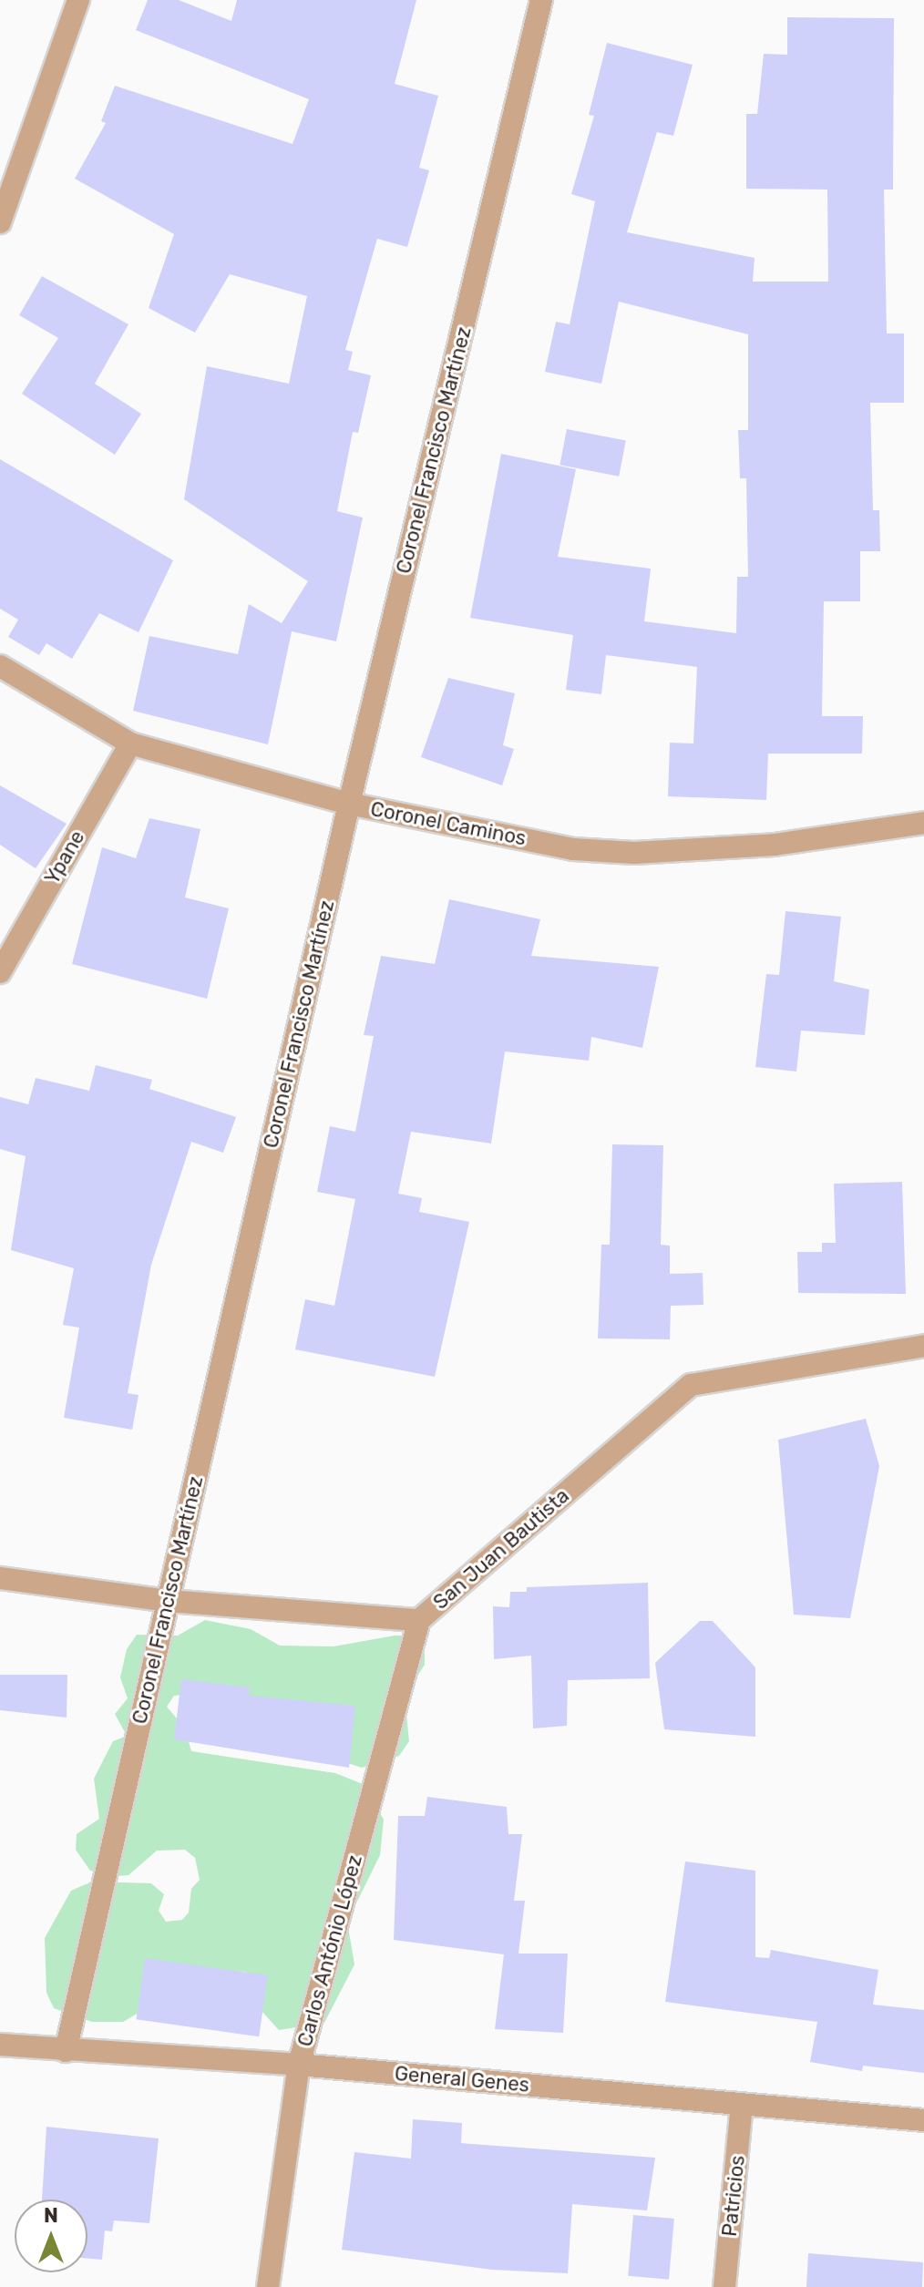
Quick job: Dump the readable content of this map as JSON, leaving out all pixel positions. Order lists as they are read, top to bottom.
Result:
{
  "streets": {
    "street": [
      "Coronel Francisco Martínez",
      "Coronel Caminos",
      "Ypane",
      "San Juan Bautista",
      "Carlos António López",
      "General Genes",
      "Patricios"
    ]
  },
  "crossings": [
    ["Coronel Francisco Martínez", "Coronel Caminos"],
    ["Coronel Francisco Martínez", "San Juan Bautista"],
    ["Coronel Francisco Martínez", "General Genes"],
    ["Coronel Caminos", "Ypane"],
    ["San Juan Bautista", "Carlos António López"],
    ["Carlos António López", "General Genes"],
    ["General Genes", "Patricios"]
  ],
  "north": "top"
}
